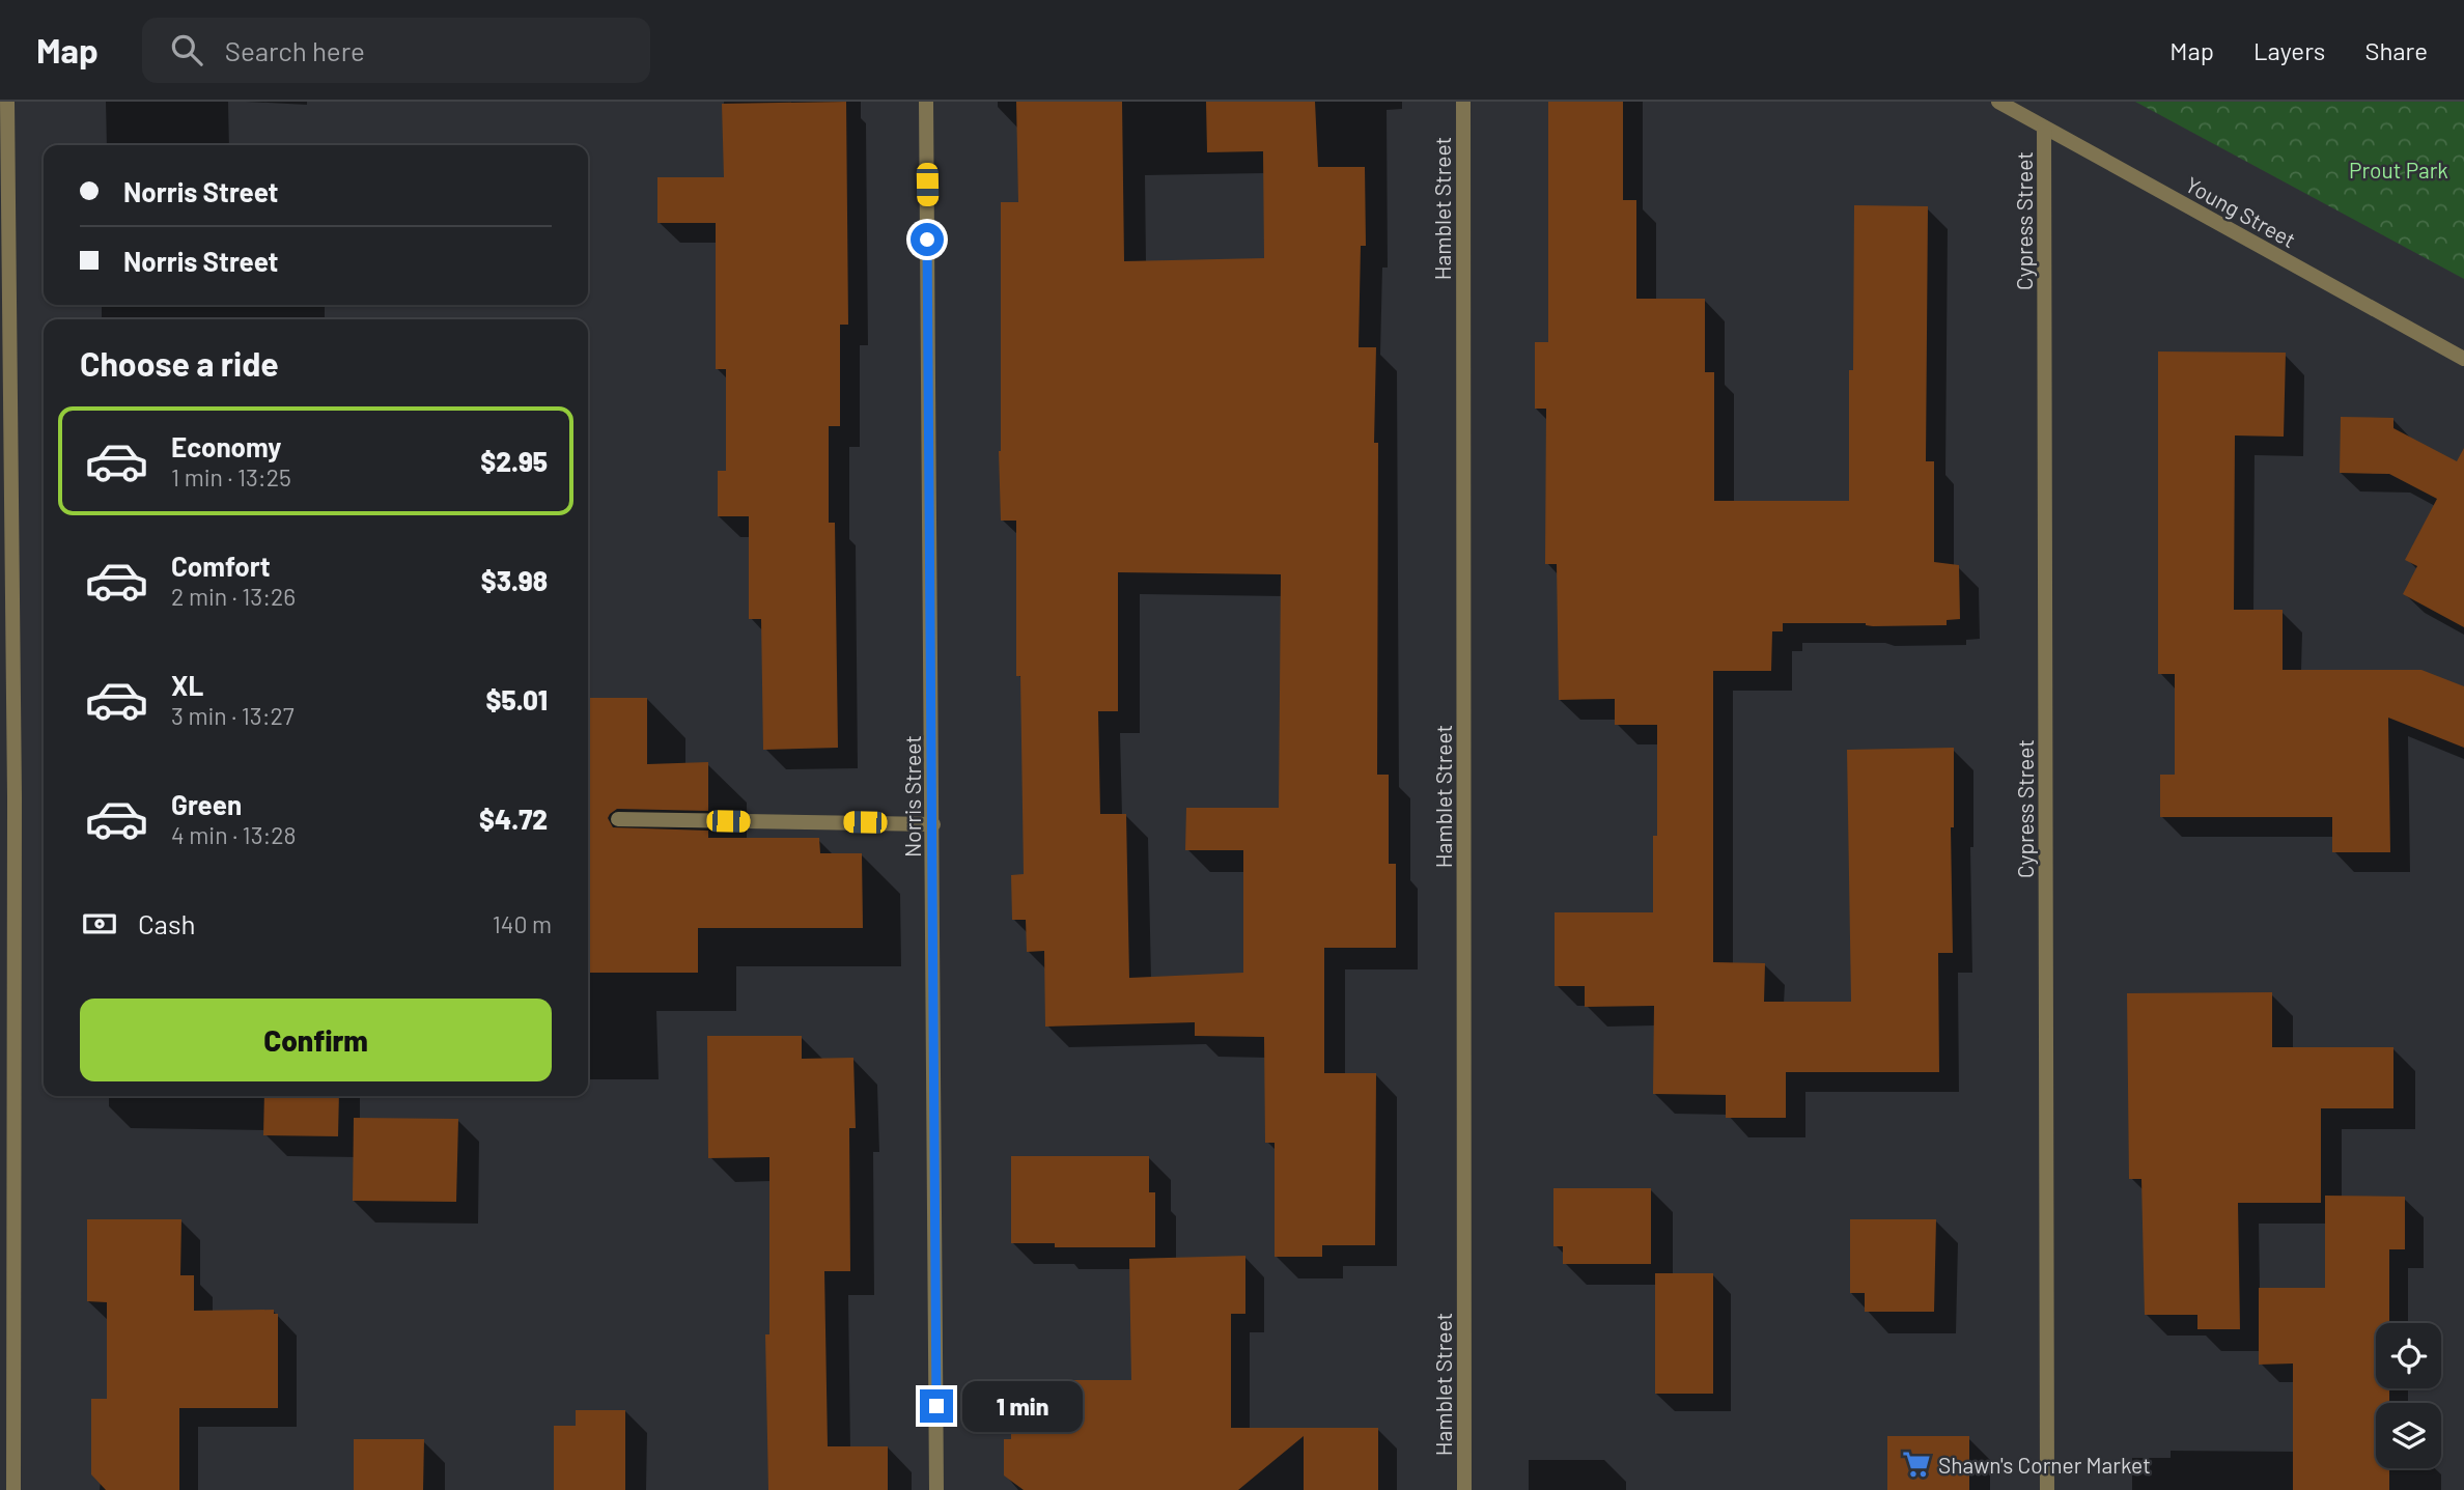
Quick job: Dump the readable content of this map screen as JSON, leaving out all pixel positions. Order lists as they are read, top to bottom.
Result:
{
  "streets": {
    "street": [
      "Hamblet Street",
      "Young Street",
      "Cypress Street",
      "Norris Street"
    ]
  },
  "crossings": [
    ["Young Street", "Cypress Street"]
  ],
  "parks": ["Prout Park"],
  "places": {
    "supermarket": ["Shawn's Corner Market"]
  },
  "page": {
    "header": "Map",
    "search": "Search here",
    "nav": ["Map", "Layers", "Share"],
    "banner": ["Norris Street", "Norris Street"],
    "heading": "Choose a ride",
    "list": [
      {
        "name": "Economy",
        "note": "1 min · 13:25",
        "value": "$2.95"
      },
      {
        "name": "Comfort",
        "note": "2 min · 13:26",
        "value": "$3.98"
      },
      {
        "name": "XL",
        "note": "3 min · 13:27",
        "value": "$5.01"
      },
      {
        "name": "Green",
        "note": "4 min · 13:28",
        "value": "$4.72"
      }
    ],
    "pay": ["Cash", "140 m"],
    "buttons": "Confirm",
    "bubble": "1 min"
  }
}
